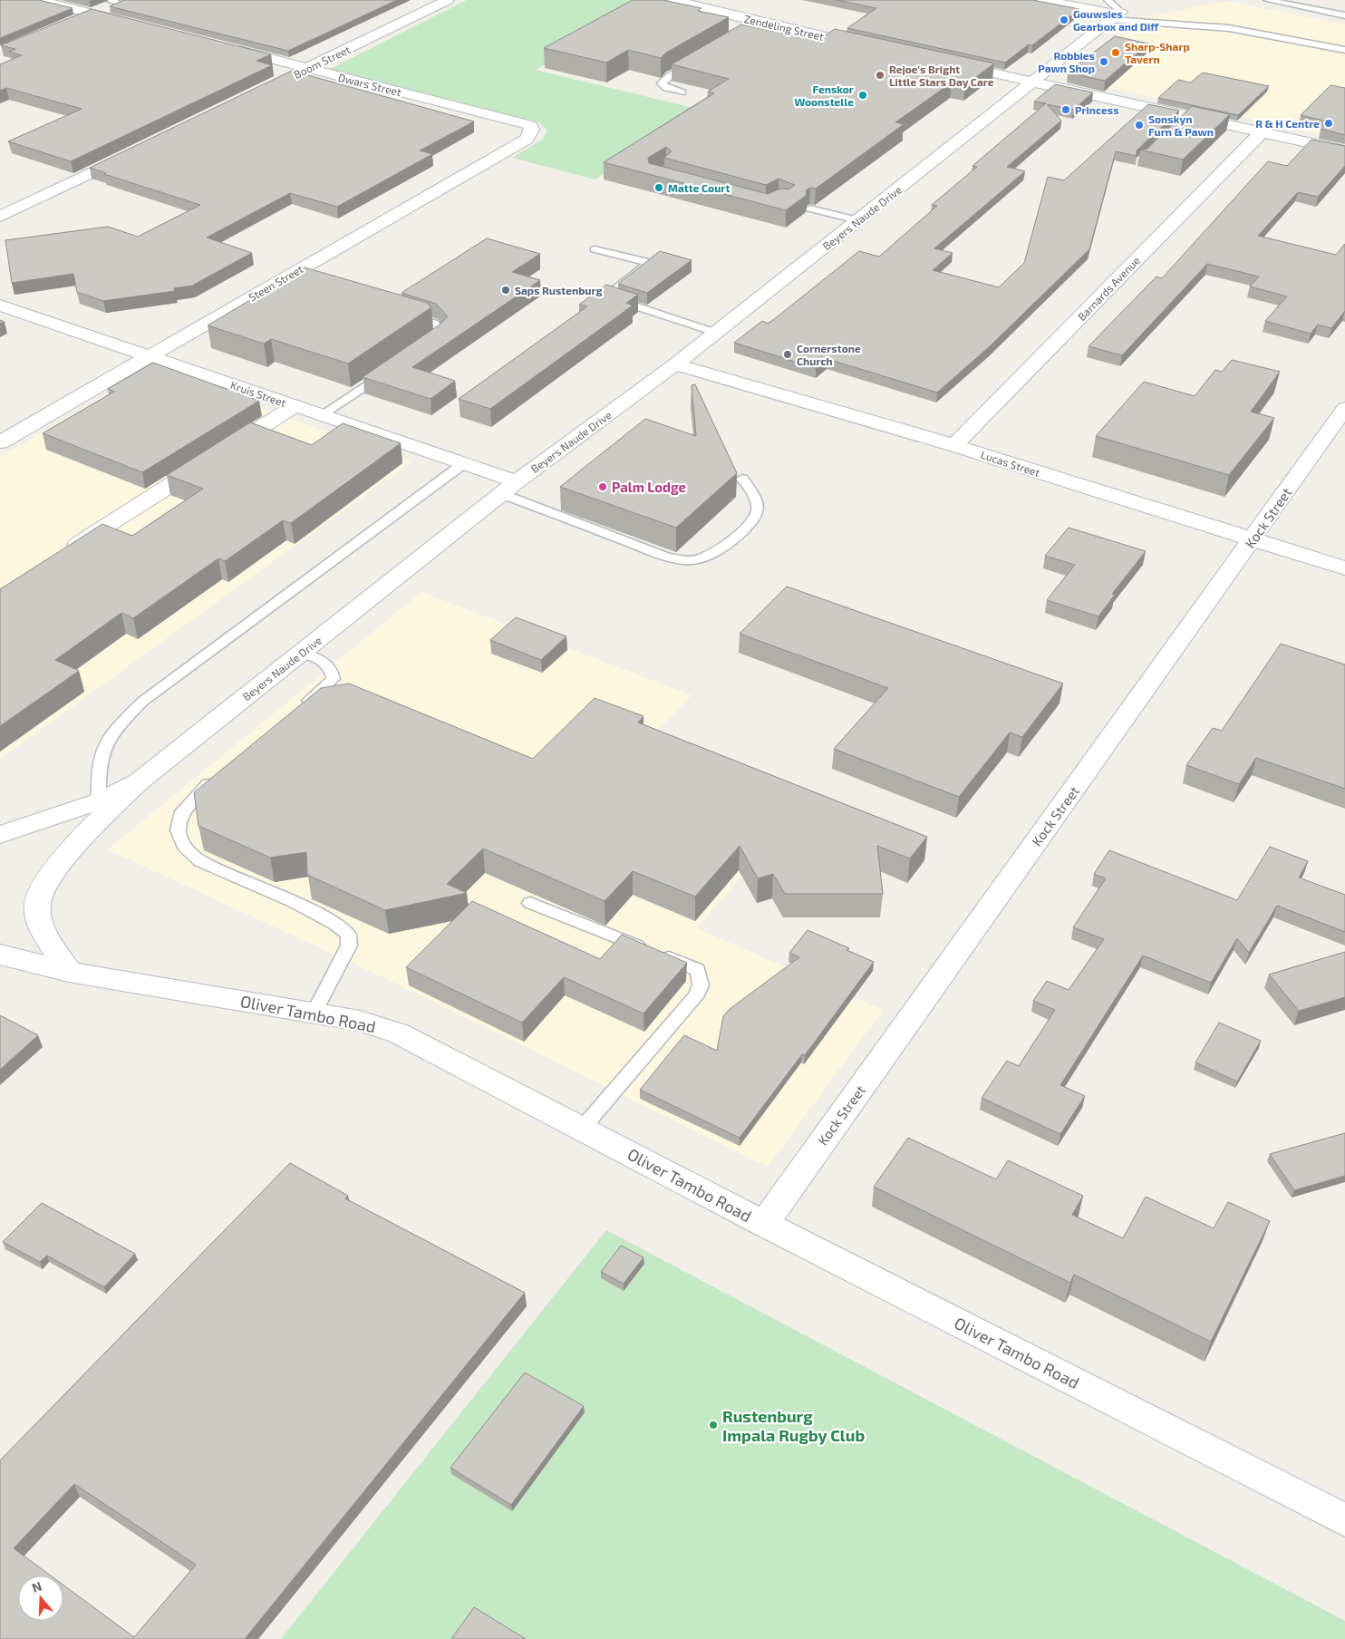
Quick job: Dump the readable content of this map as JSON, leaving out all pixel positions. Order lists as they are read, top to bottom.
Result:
{
  "streets": {
    "street": [
      "Zendeling Street",
      "Boom Street",
      "Dwars Street",
      "Beyers Naude Drive",
      "Steen Street",
      "Barnards Avenue",
      "Kruis Street",
      "Lucas Street",
      "Kock Street",
      "Oliver Tambo Road"
    ]
  },
  "crossings": [
    ["Boom Street", "Dwars Street"],
    ["Dwars Street", "Steen Street"],
    ["Beyers Naude Drive", "Kruis Street"],
    ["Beyers Naude Drive", "Lucas Street"],
    ["Steen Street", "Kruis Street"],
    ["Barnards Avenue", "Lucas Street"],
    ["Lucas Street", "Kock Street"],
    ["Kock Street", "Oliver Tambo Road"]
  ],
  "places": [
    "Gouwsies Gearbox and Diff",
    "Sharp-Sharp Tavern",
    "Robbies Pawn Shop",
    "Rejoe's Bright Little Stars Day Care",
    "Fenskor Woonstelle",
    "Princess",
    "R & H Centre",
    "Sonskyn Furn & Pawn",
    "Matte Court",
    "Saps Rustenburg",
    "Cornerstone Church",
    "Palm Lodge",
    "Rustenburg Impala Rugby Club"
  ],
  "north": "top"
}
